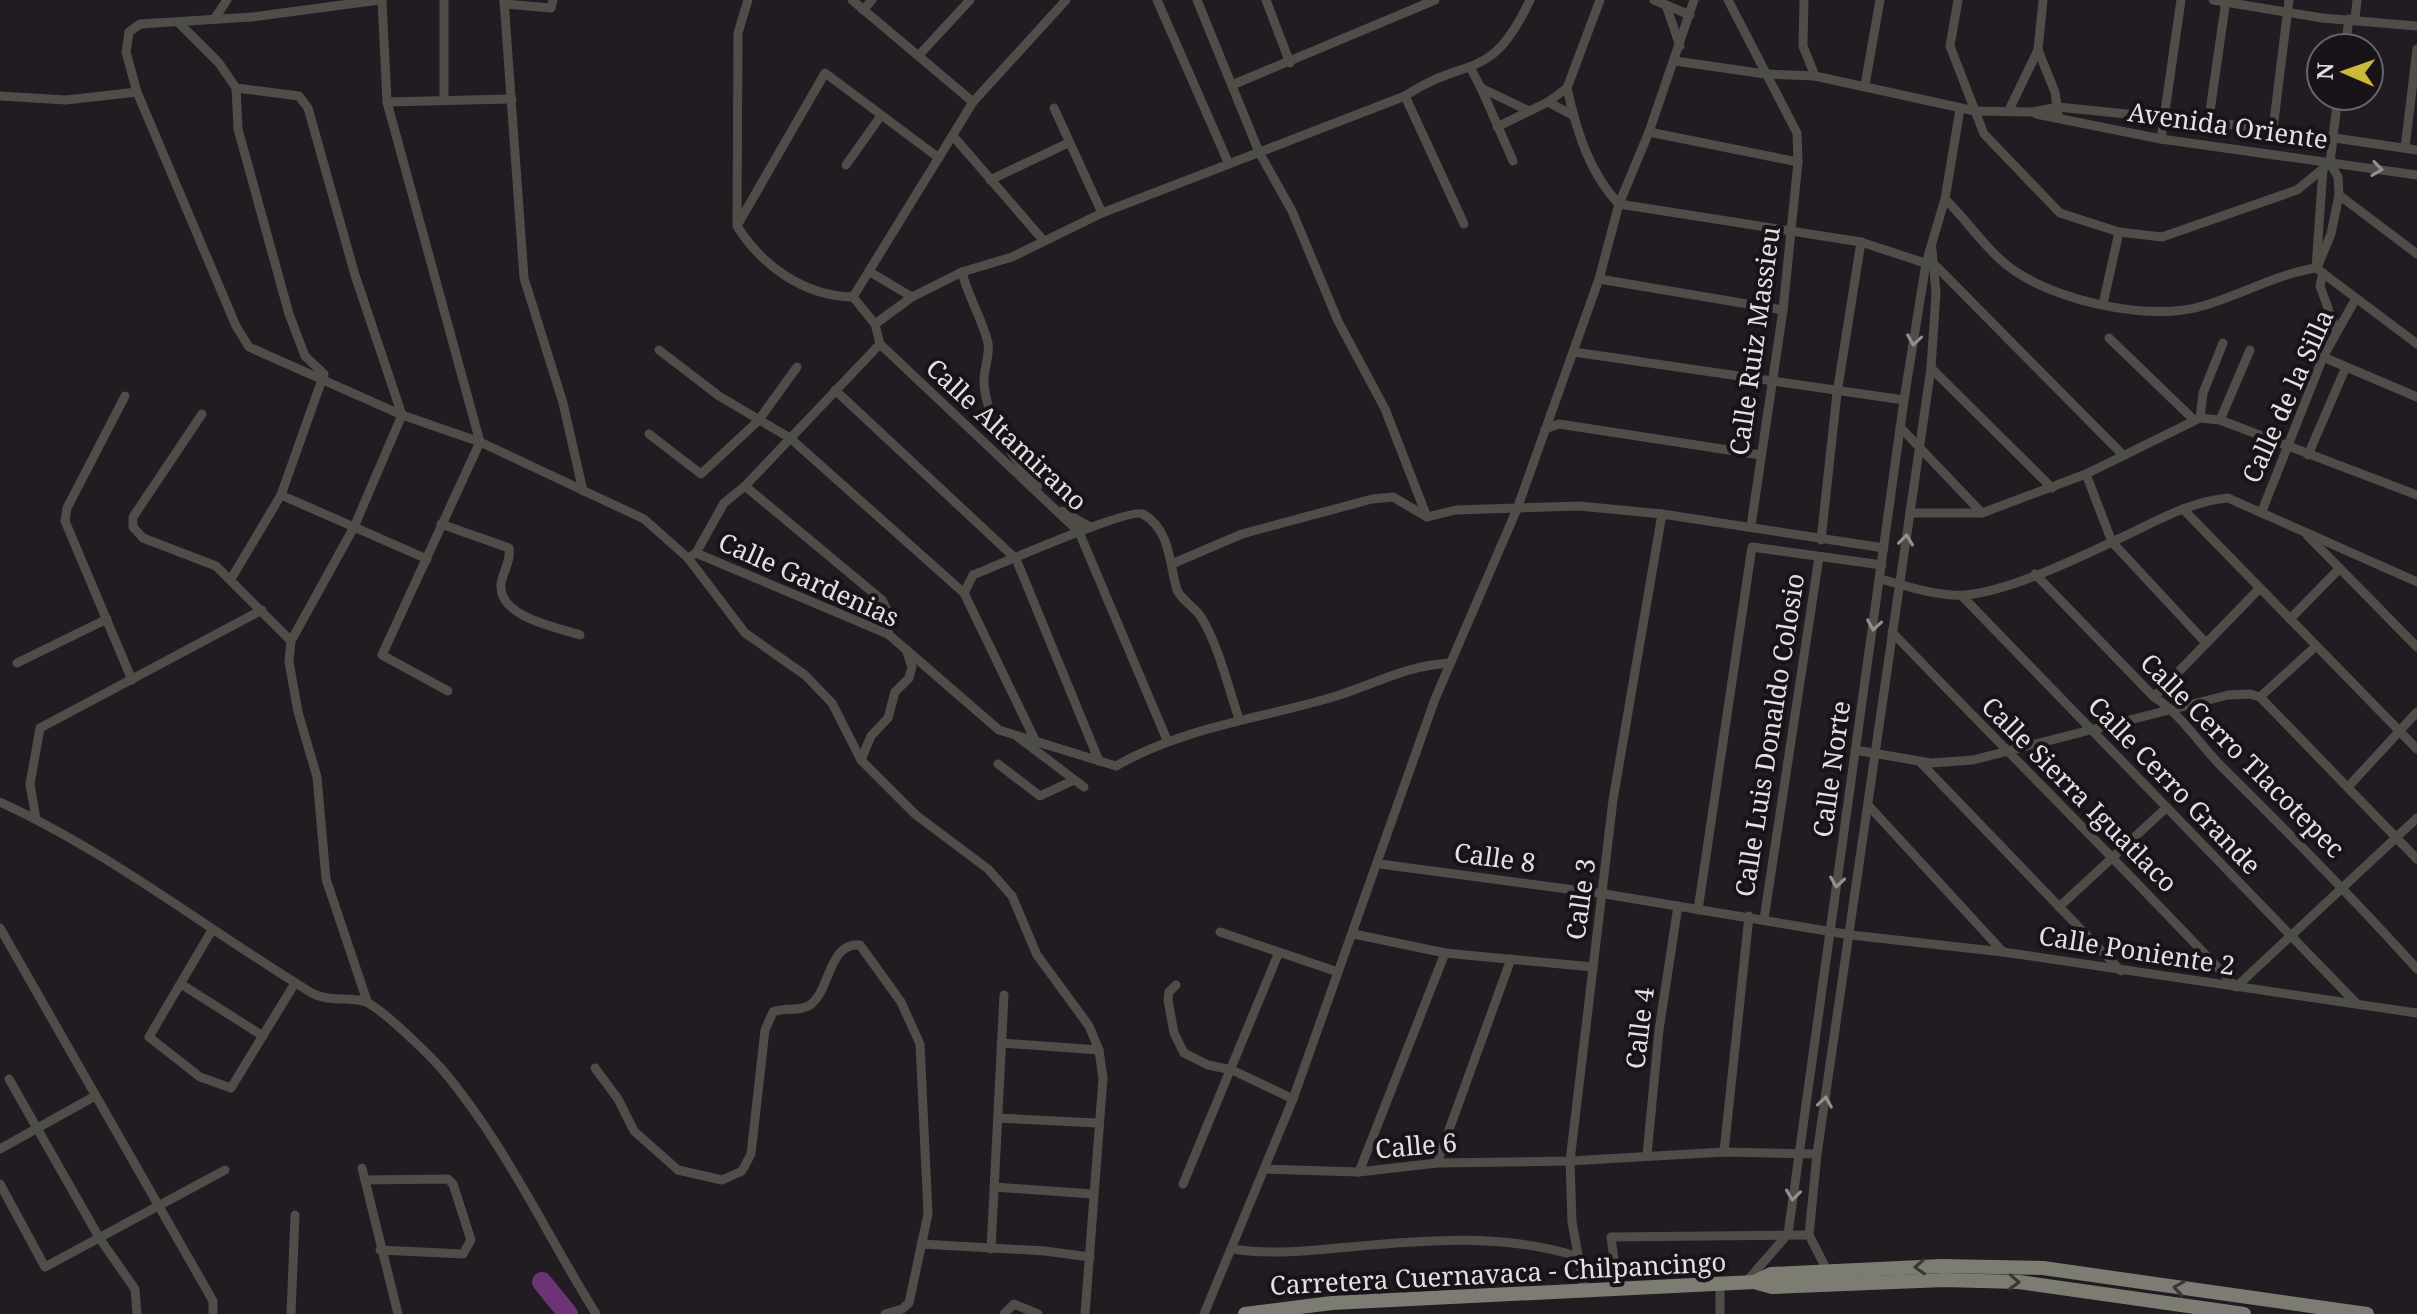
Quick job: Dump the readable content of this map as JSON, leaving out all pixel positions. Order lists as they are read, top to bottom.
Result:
{
  "streets": {
    "main road": ["Carretera Cuernavaca - Chilpancingo"],
    "street": [
      "Avenida Oriente",
      "Calle Ruiz Massieu",
      "Calle de la Silla",
      "Calle Altamirano",
      "Calle Gardenias",
      "Calle Luis Donaldo Colosio",
      "Calle Cerro Tlacotepec",
      "Calle Norte",
      "Calle Cerro Grande",
      "Calle Sierra Iguatlaco",
      "Calle 8",
      "Calle 3",
      "Calle Poniente 2",
      "Calle 4",
      "Calle 6"
    ]
  },
  "crossings": [
    ["Avenida Oriente", "Calle Ruiz Massieu"],
    ["Avenida Oriente", "Calle Norte"],
    ["Calle Altamirano", "Calle Gardenias"],
    ["Calle Luis Donaldo Colosio", "Calle 8"],
    ["Calle Luis Donaldo Colosio", "Calle Poniente 2"],
    ["Calle Luis Donaldo Colosio", "Calle 6"],
    ["Calle Norte", "Calle Sierra Iguatlaco"],
    ["Calle Norte", "Calle Poniente 2"],
    ["Calle Norte", "Calle 6"],
    ["Calle Cerro Grande", "Calle Poniente 2"],
    ["Calle Sierra Iguatlaco", "Calle Poniente 2"],
    ["Calle 8", "Calle 3"],
    ["Calle 8", "Calle Poniente 2"],
    ["Calle 8", "Calle 4"],
    ["Calle 3", "Calle 6"],
    ["Calle 3", "Carretera Cuernavaca - Chilpancingo"],
    ["Calle 4", "Calle 6"]
  ],
  "north": "left"
}
